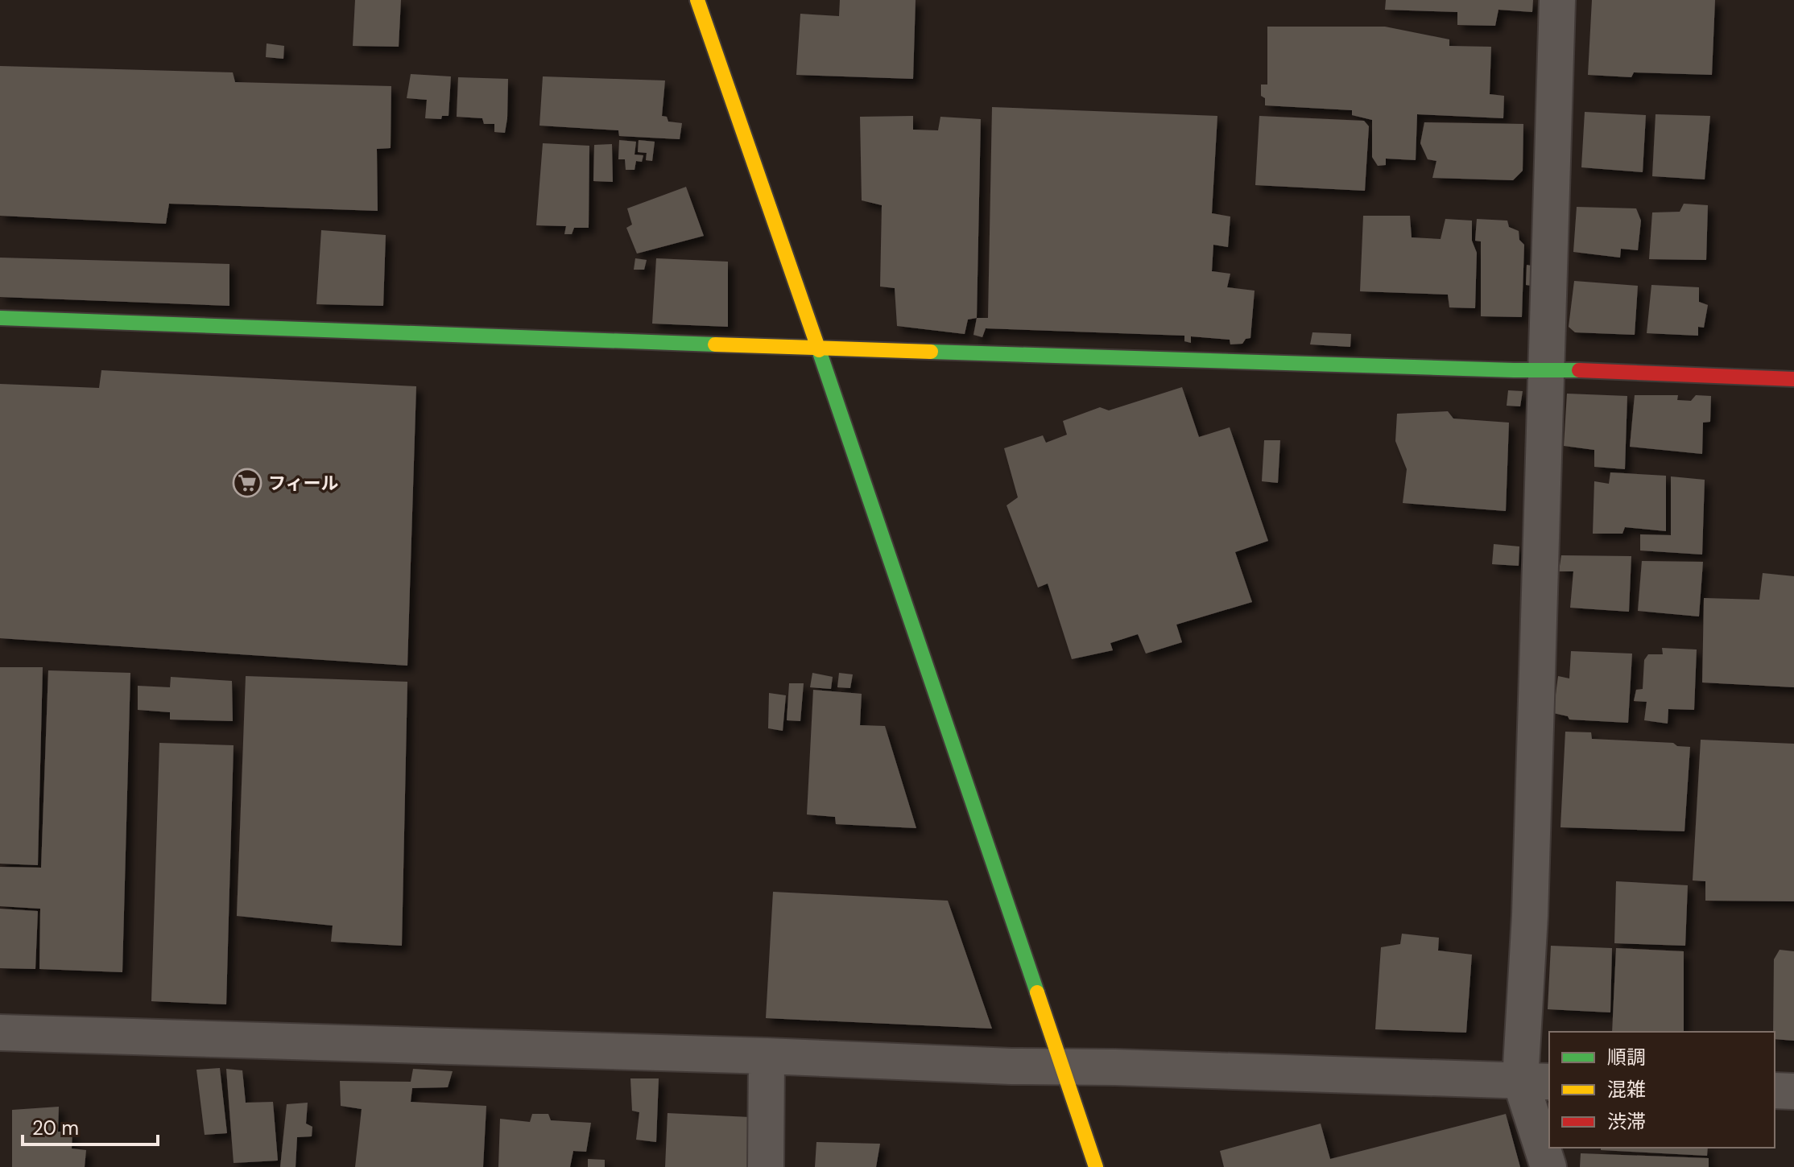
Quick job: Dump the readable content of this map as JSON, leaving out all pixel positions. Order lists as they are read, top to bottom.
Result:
{
  "places": {
    "supermarket": ["フィール"]
  },
  "legend": ["順調", "混雑", "渋滞"],
  "scale_bar": "20 m"
}
